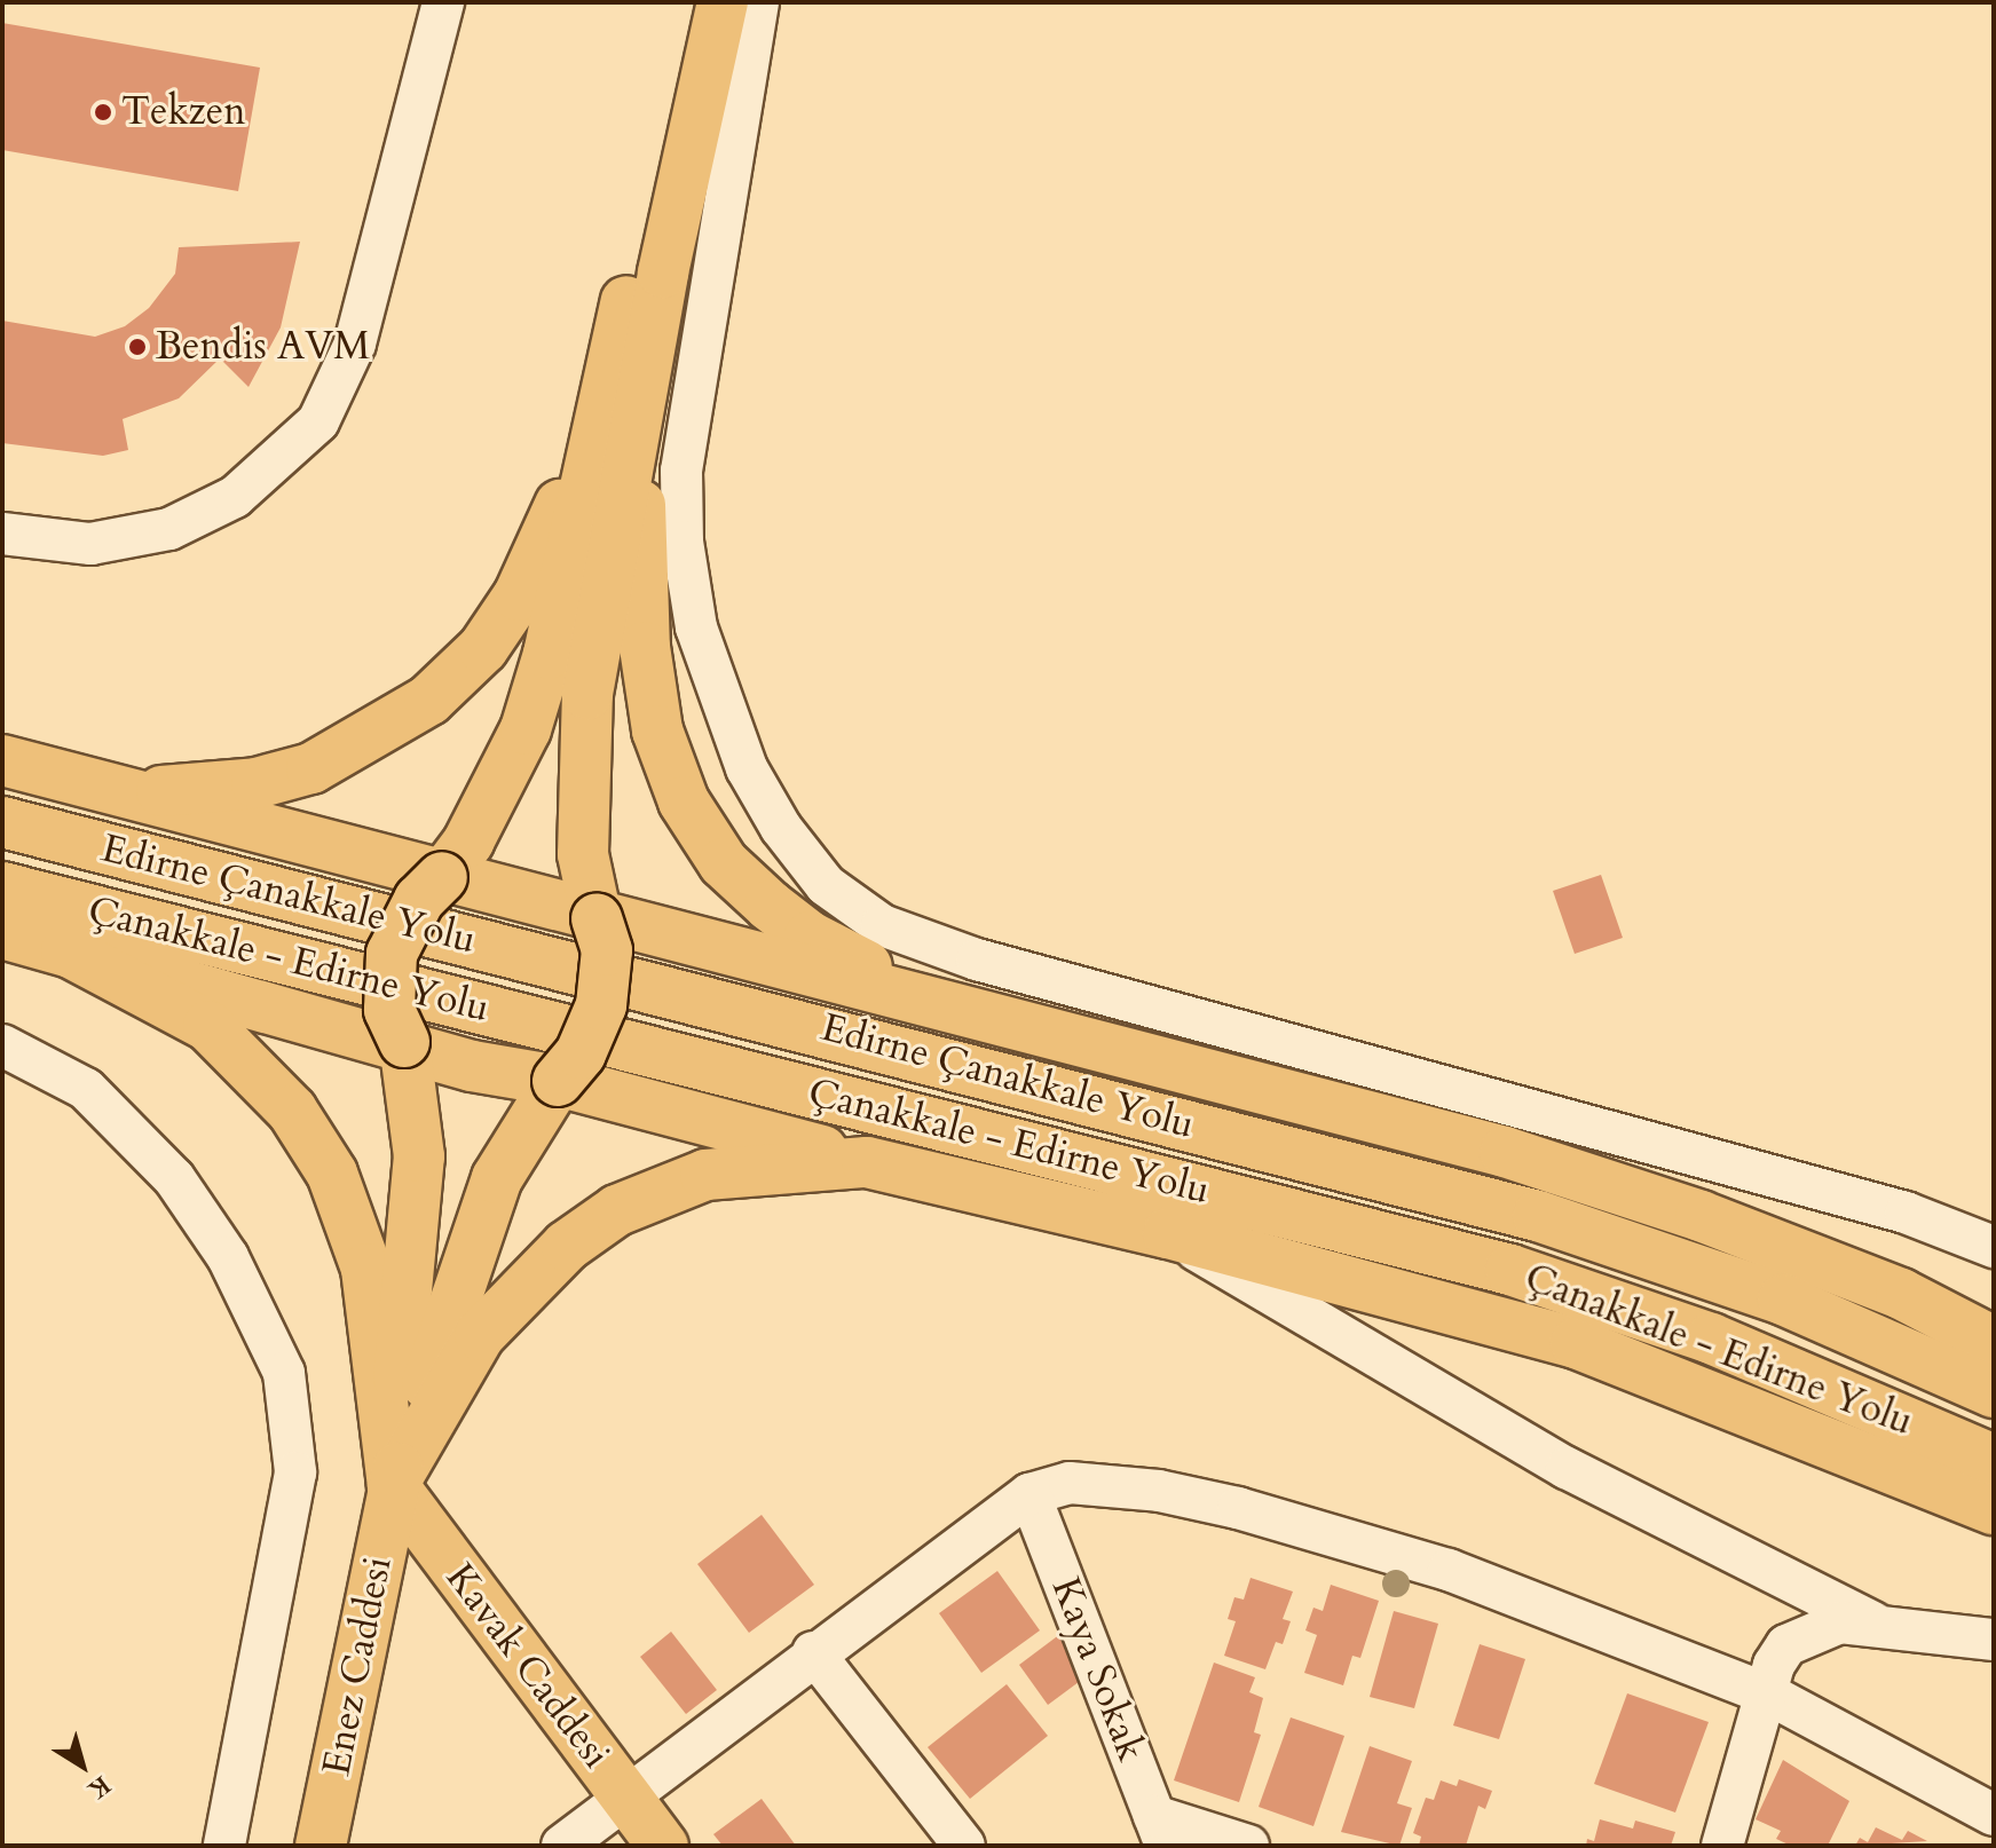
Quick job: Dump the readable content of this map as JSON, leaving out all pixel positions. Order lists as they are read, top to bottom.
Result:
{
  "streets": {
    "main road": [
      "Edirne Çanakkale Yolu",
      "Çanakkale - Edirne Yolu",
      "Enez Caddesi",
      "Kavak Caddesi"
    ],
    "street": ["Kaya Sokak"]
  },
  "crossings": [
    ["Enez Caddesi", "Kavak Caddesi"]
  ],
  "places": ["Tekzen", "Bendis AVM"],
  "north": "bottom right"
}
